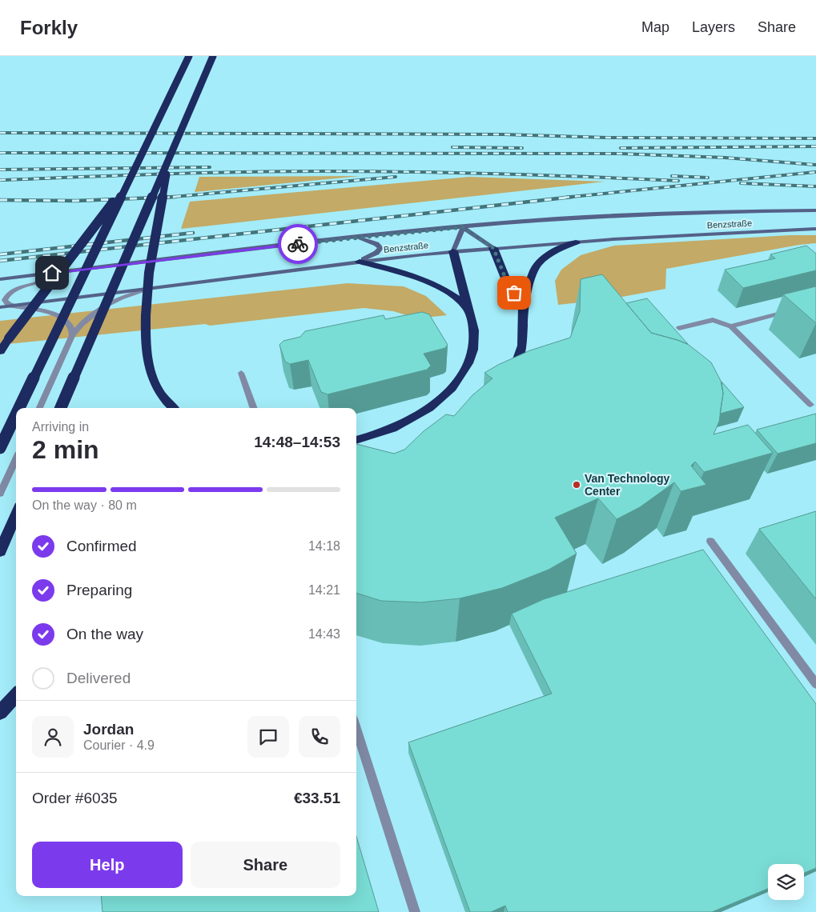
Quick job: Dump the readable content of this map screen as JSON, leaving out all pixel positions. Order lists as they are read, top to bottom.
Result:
{
  "streets": {
    "main road": ["Benzstraße"]
  },
  "places": ["Van Technology Center"],
  "page": {
    "header": "Forkly",
    "nav": ["Map", "Layers", "Share"],
    "heading": ["2 min", "Arriving in", "14:48–14:53"],
    "panel": [
      "Jordan",
      "Courier · 4.9",
      "Order #6035",
      "€33.51"
    ],
    "bar": "On the way · 80 m",
    "list": [
      ["Confirmed", "14:18"],
      ["Preparing", "14:21"],
      ["On the way", "14:43"],
      "Delivered"
    ],
    "buttons": ["Help", "Share"]
  }
}
